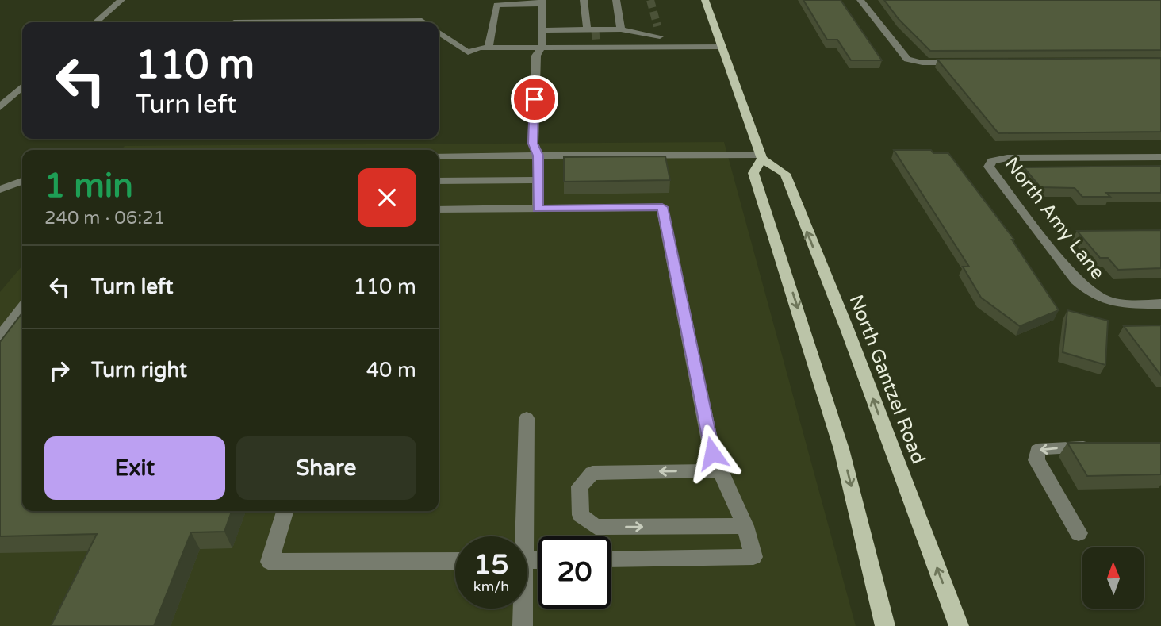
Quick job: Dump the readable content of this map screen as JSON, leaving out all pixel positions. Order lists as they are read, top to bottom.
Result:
{
  "streets": {
    "main road": ["North Gantzel Road"],
    "street": ["North Amy Lane"]
  },
  "north": "top",
  "page": {
    "turn": ["110 m", "Turn left"],
    "heading": ["1 min", "240 m · 06:21"],
    "list": [
      {
        "name": "Turn left",
        "value": "110 m"
      },
      {
        "name": "Turn right",
        "value": "40 m"
      }
    ],
    "buttons": ["Exit", "Share"],
    "speed": "15 km/h",
    "limit": "20"
  }
}
